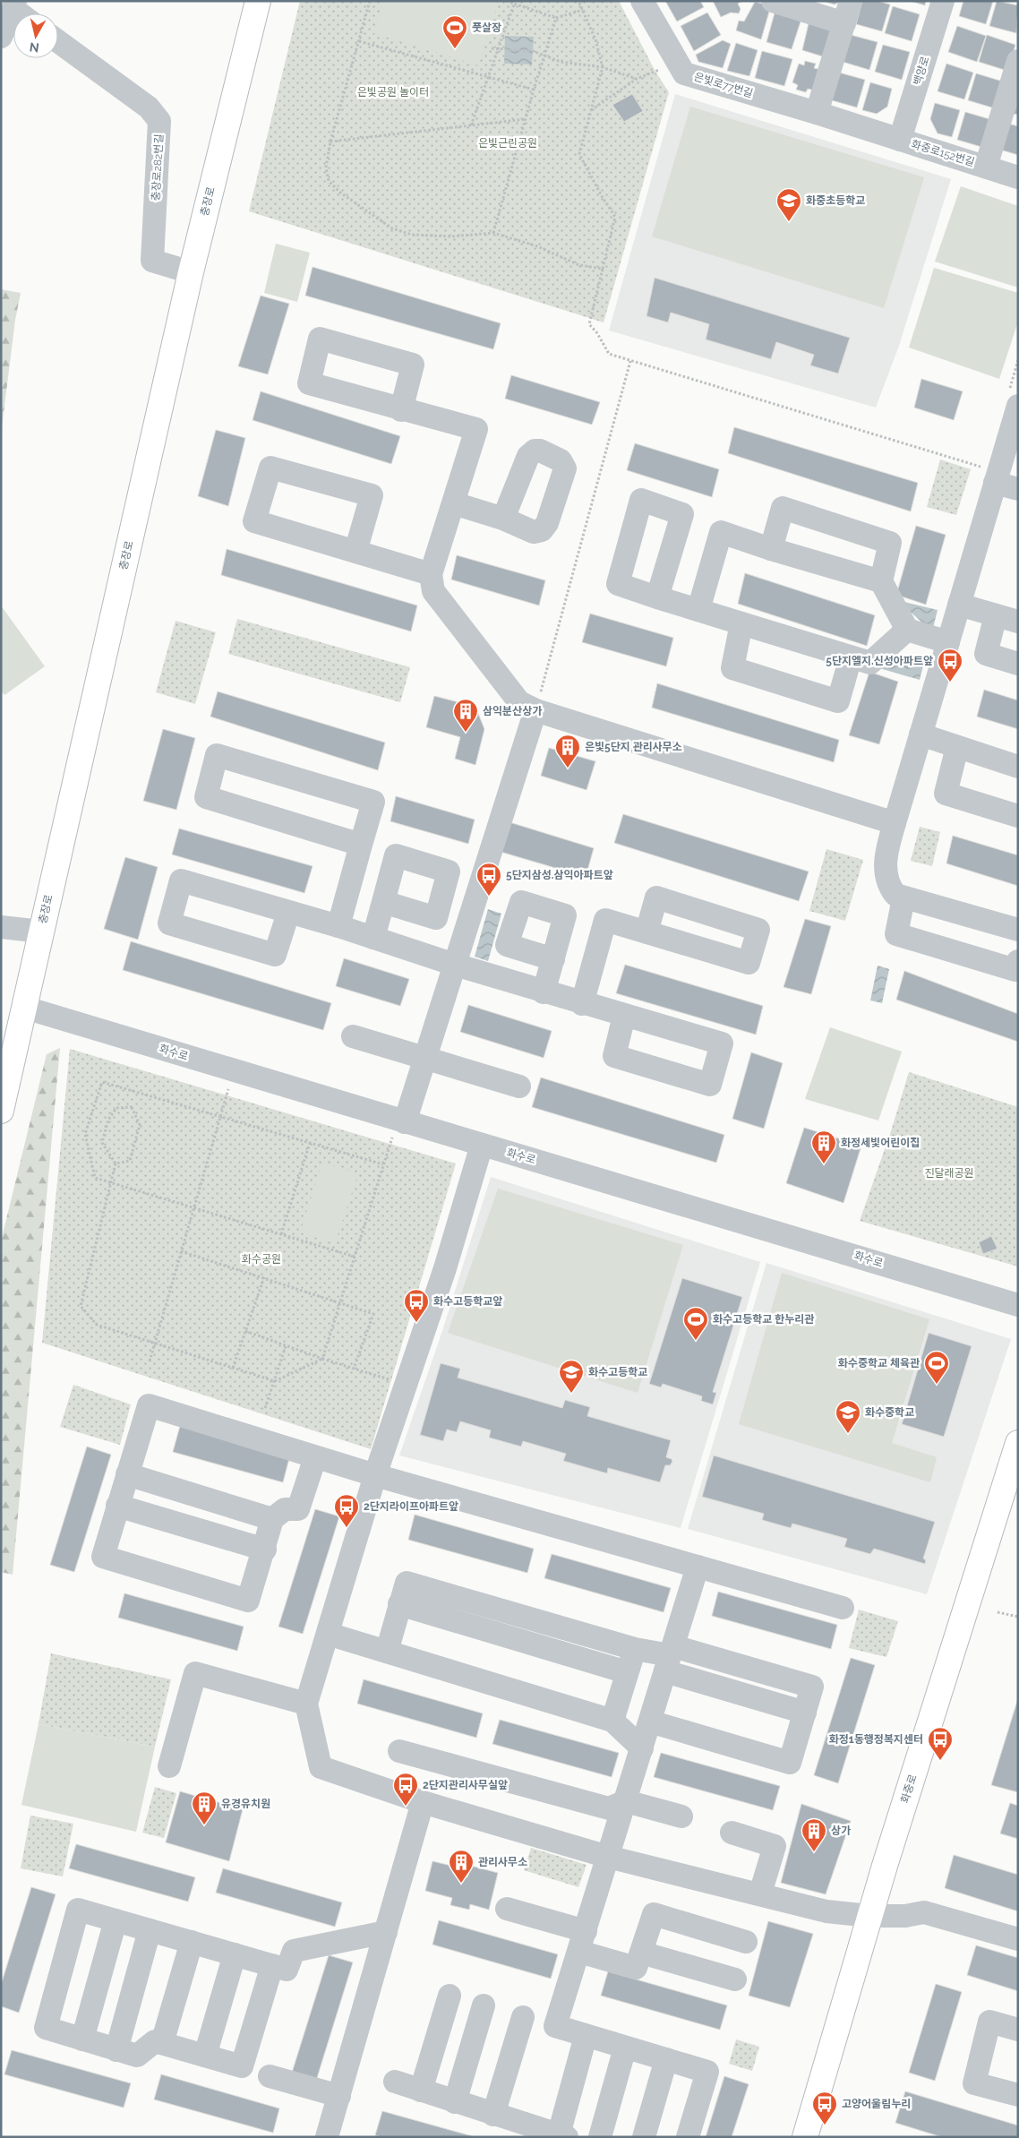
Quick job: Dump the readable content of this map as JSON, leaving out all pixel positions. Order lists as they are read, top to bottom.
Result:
{
  "streets": {
    "main road": ["충장로", "화중로"],
    "street": [
      "백양로",
      "은빛로77번길",
      "화중로152번길",
      "충장로282번길",
      "화수로"
    ]
  },
  "crossings": [
    ["백양로", "은빛로77번길"],
    ["백양로", "화중로152번길"],
    ["은빛로77번길", "화중로152번길"],
    ["충장로282번길", "충장로"],
    ["충장로", "화수로"]
  ],
  "parks": [
    "은빛공원 놀이터",
    "은빛근린공원",
    "진달래공원",
    "화수공원"
  ],
  "places": {
    "sports": ["풋살장", "화수고등학교 한누리관", "화수중학교 체육관"],
    "school or university": ["화중초등학교", "화수고등학교", "화수중학교"],
    "bus stop": [
      "5단지엘지.신성아파트앞",
      "5단지삼성.삼익아파트앞",
      "화수고등학교앞",
      "2단지라이프아파트앞",
      "화정1동행정복지센터",
      "2단지관리사무실앞",
      "고양어울림누리"
    ],
    "building": [
      "삼익분산상가",
      "은빛5단지 관리사무소",
      "화정세빛어린이집",
      "유경유치원",
      "상가",
      "관리사무소"
    ]
  },
  "north": "bottom"
}
